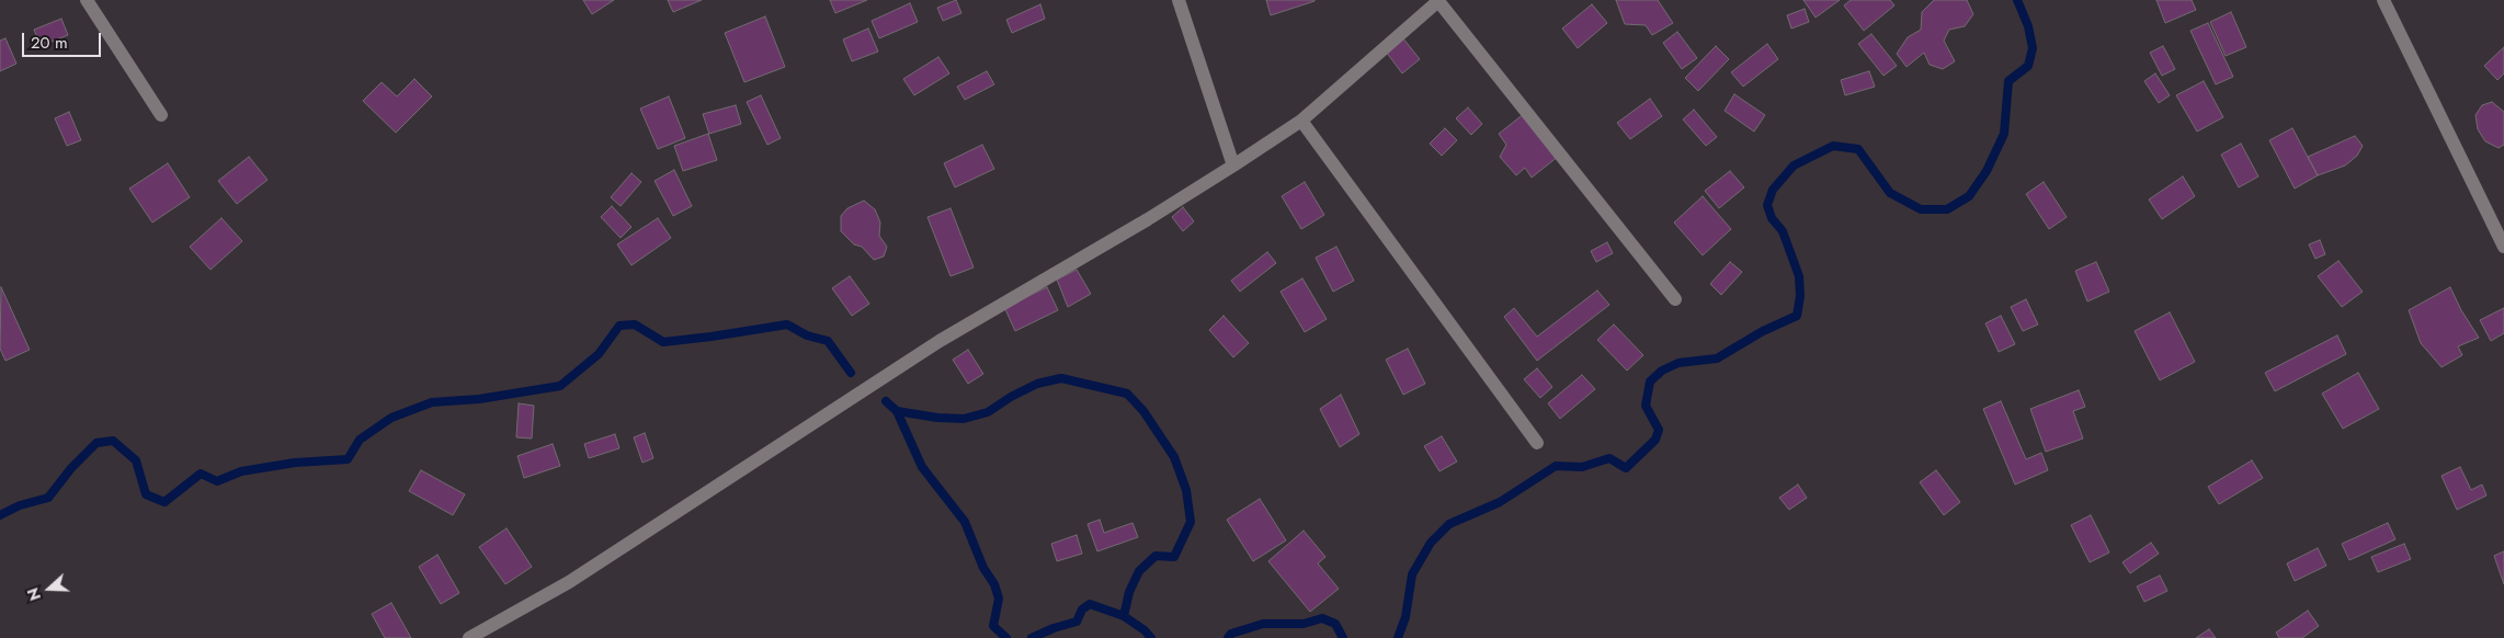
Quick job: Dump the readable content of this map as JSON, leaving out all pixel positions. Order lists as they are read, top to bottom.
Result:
{
  "scale_bar": "20 m",
  "north": "left"
}
